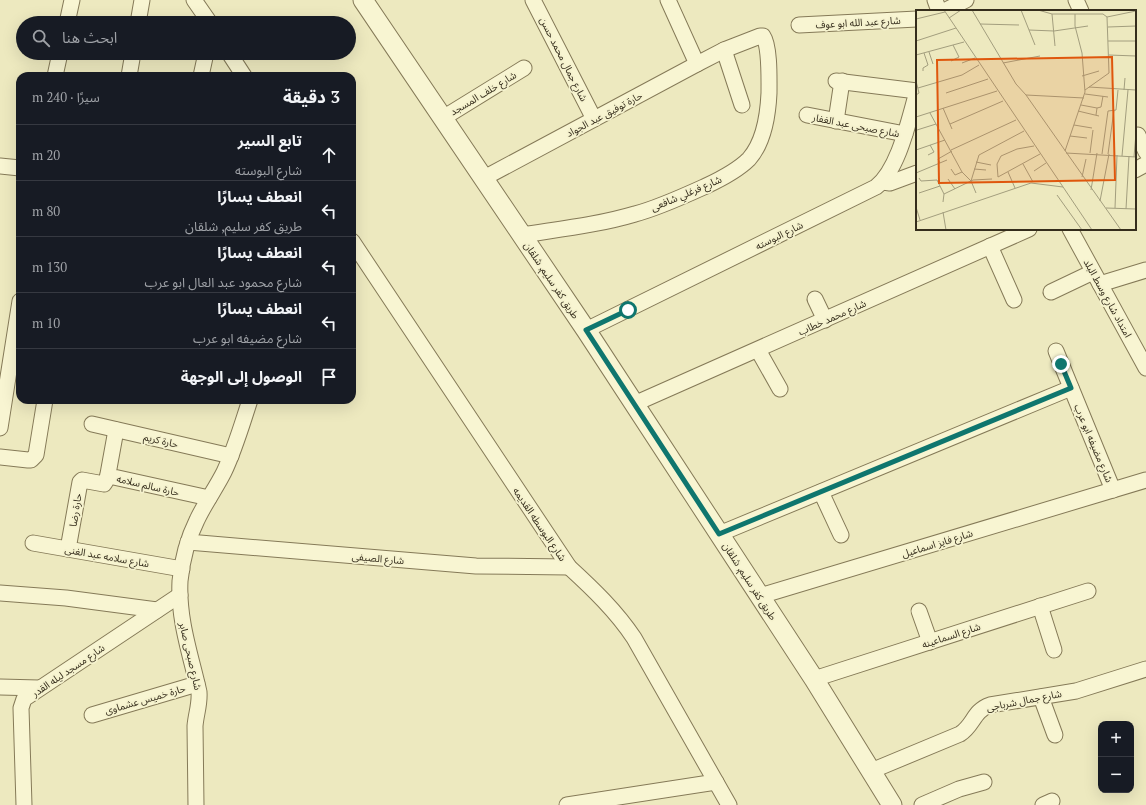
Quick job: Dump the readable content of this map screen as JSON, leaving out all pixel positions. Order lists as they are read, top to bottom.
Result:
{
  "streets": {
    "street": [
      "شارع عبد الله ابو عوف",
      "شارع جمال محمد حسن",
      "شارع خلف المسجد",
      "حارة توفيق عبد الجواد",
      "شارع صبحى عبد الغفار",
      "شارع فرغلي شافعى",
      "شارع البوسته",
      "طريق كفر سليم, شلقان",
      "امتداد شارع وسط البلد",
      "شارع محمد خطاب",
      "حارة كريم",
      "شارع مضيفه ابو عرب",
      "حارة سالم سلامه",
      "حارة رضا",
      "شارع البوسطه القديمه",
      "شارع فايز اسماعيل",
      "شارع سلامه عبد الغنى",
      "شارع الصيفى",
      "شارع السماعينه",
      "شارع صبحى صابر",
      "شارع مسجد ليله القدر",
      "حارة خميس عشماوى",
      "شارع جمال شرباجى"
    ]
  },
  "crossings": [
    ["شارع جمال محمد حسن", "حارة توفيق عبد الجواد"],
    ["شارع خلف المسجد", "طريق كفر سليم, شلقان"],
    ["حارة توفيق عبد الجواد", "شارع فرغلي شافعى"],
    ["حارة توفيق عبد الجواد", "طريق كفر سليم, شلقان"],
    ["شارع صبحى عبد الغفار", "شارع البوسته"],
    ["شارع فرغلي شافعى", "طريق كفر سليم, شلقان"],
    ["شارع البوسته", "طريق كفر سليم, شلقان"],
    ["طريق كفر سليم, شلقان", "شارع محمد خطاب"],
    ["طريق كفر سليم, شلقان", "شارع فايز اسماعيل"],
    ["طريق كفر سليم, شلقان", "شارع السماعينه"],
    ["طريق كفر سليم, شلقان", "شارع جمال شرباجى"],
    ["حارة كريم", "حارة سالم سلامه"],
    ["حارة كريم", "شارع صبحى صابر"],
    ["شارع مضيفه ابو عرب", "شارع فايز اسماعيل"],
    ["حارة سالم سلامه", "حارة رضا"],
    ["حارة سالم سلامه", "شارع صبحى صابر"],
    ["حارة رضا", "شارع سلامه عبد الغنى"],
    ["شارع البوسطه القديمه", "شارع الصيفى"],
    ["شارع سلامه عبد الغنى", "شارع صبحى صابر"],
    ["شارع الصيفى", "شارع صبحى صابر"],
    ["شارع صبحى صابر", "شارع مسجد ليله القدر"],
    ["شارع صبحى صابر", "حارة خميس عشماوى"]
  ],
  "page": {
    "search": "ابحث هنا",
    "heading": ["3 دقيقة", "سيرًا · 240 m"],
    "list": [
      ["تابع السير", "شارع البوسته", "20 m"],
      ["انعطف يسارًا", "طريق كفر سليم, شلقان", "80 m"],
      ["انعطف يسارًا", "شارع محمود عبد العال ابو عرب", "130 m"],
      ["انعطف يسارًا", "شارع مضيفه ابو عرب", "10 m"],
      "الوصول إلى الوجهة"
    ],
    "map_buttons": ["+", "−"]
  }
}
